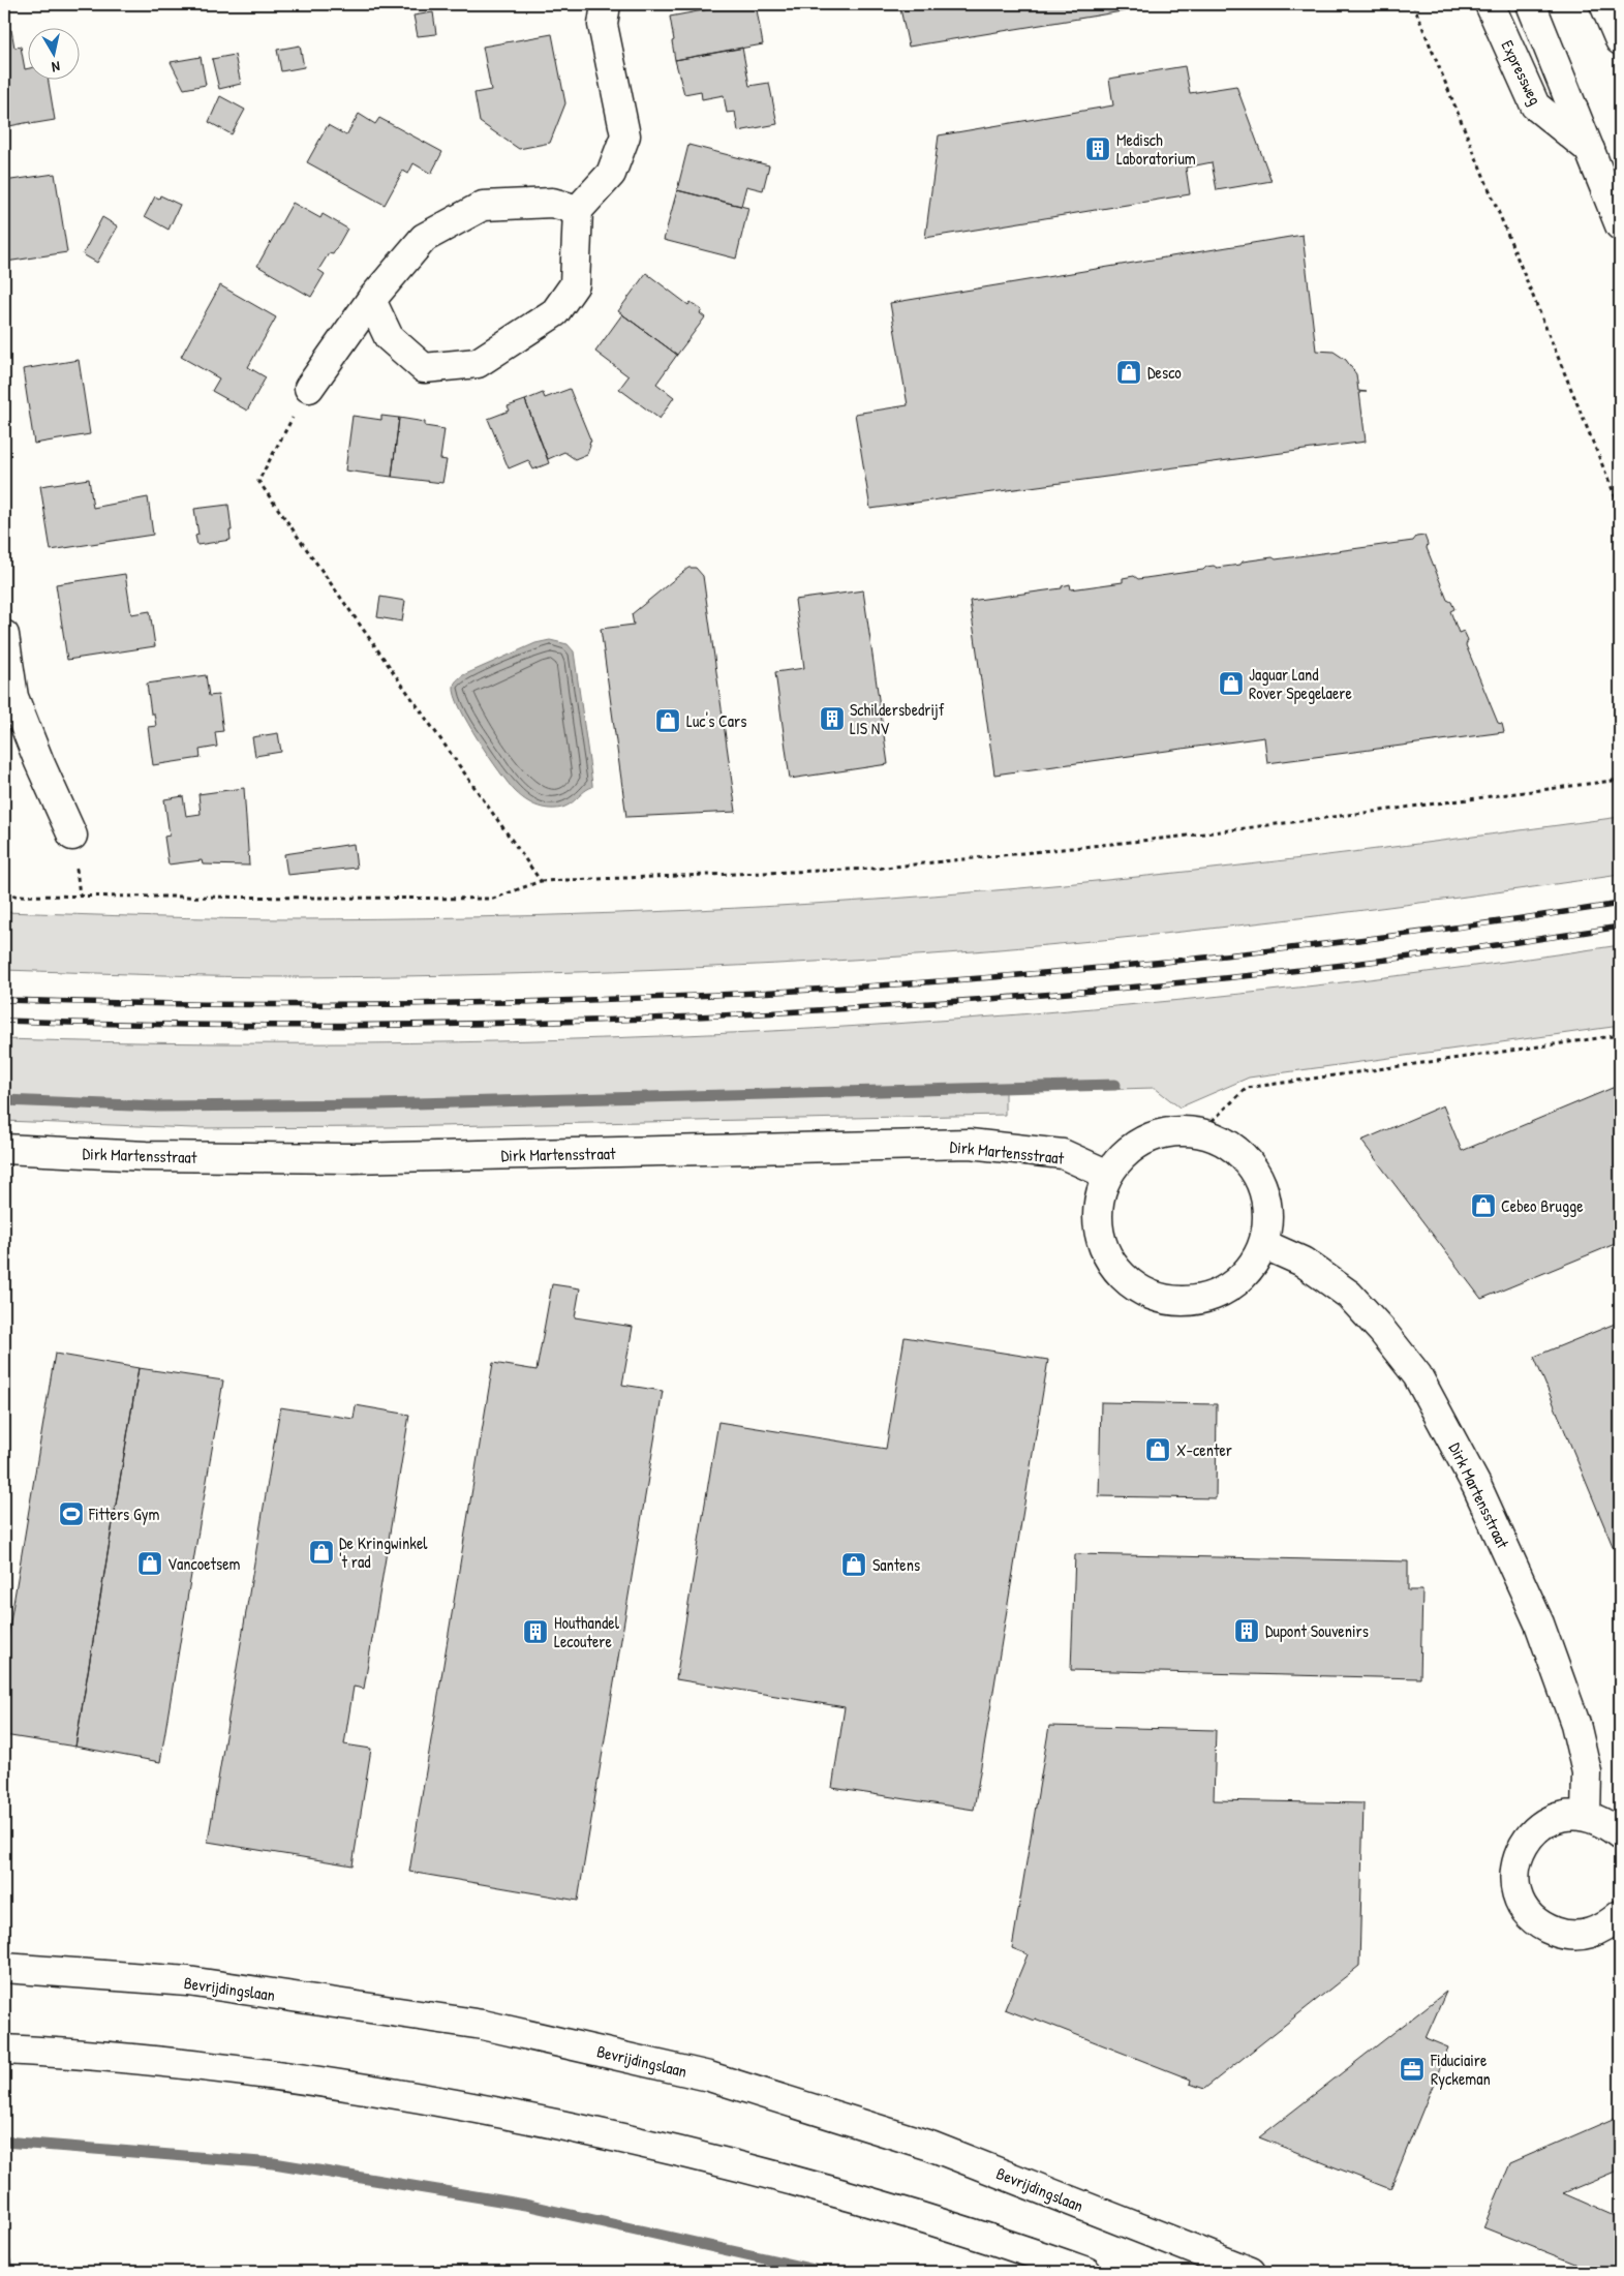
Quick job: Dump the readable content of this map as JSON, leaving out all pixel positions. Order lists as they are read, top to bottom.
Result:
{
  "streets": {
    "main road": ["Expressweg", "Dirk Martensstraat", "Bevrijdingslaan"]
  },
  "places": {
    "building": [
      "Medisch Laboratorium",
      "Schildersbedrijf LIS NV",
      "Dupont Souvenirs",
      "Houthandel Lecoutere"
    ],
    "shop": [
      "Desco",
      "Jaguar Land Rover Spegelaere",
      "Luc's Cars",
      "Cebeo Brugge",
      "X-center",
      "De Kringwinkel 't rad",
      "Vancoetsem",
      "Santens"
    ],
    "sports": ["Fitters Gym"],
    "office": ["Fiduciaire Ryckeman"]
  },
  "north": "bottom"
}
